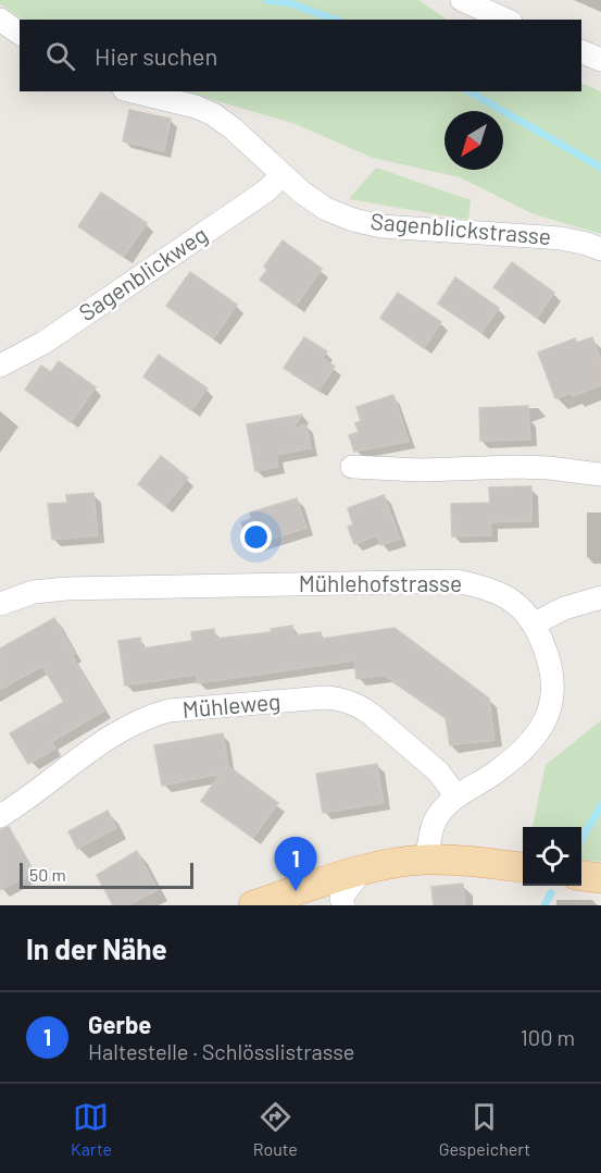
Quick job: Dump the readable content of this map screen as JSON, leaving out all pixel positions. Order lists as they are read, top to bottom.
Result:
{
  "streets": {
    "street": [
      "Sagenblickstrasse",
      "Sagenblickweg",
      "Mühlehofstrasse",
      "Mühleweg"
    ]
  },
  "crossings": [
    ["Sagenblickstrasse", "Sagenblickweg"],
    ["Mühlehofstrasse", "Mühleweg"]
  ],
  "scale_bar": "50 m",
  "north": "bottom left",
  "page": {
    "search": "Hier suchen",
    "pins": "1",
    "scale": "50 m",
    "heading": "In der Nähe",
    "list": [
      {
        "mark": "1",
        "name": "Gerbe",
        "note": "Haltestelle · Schlösslistrasse",
        "value": "100 m"
      }
    ],
    "nav": ["Karte", "Route", "Gespeichert"]
  }
}
